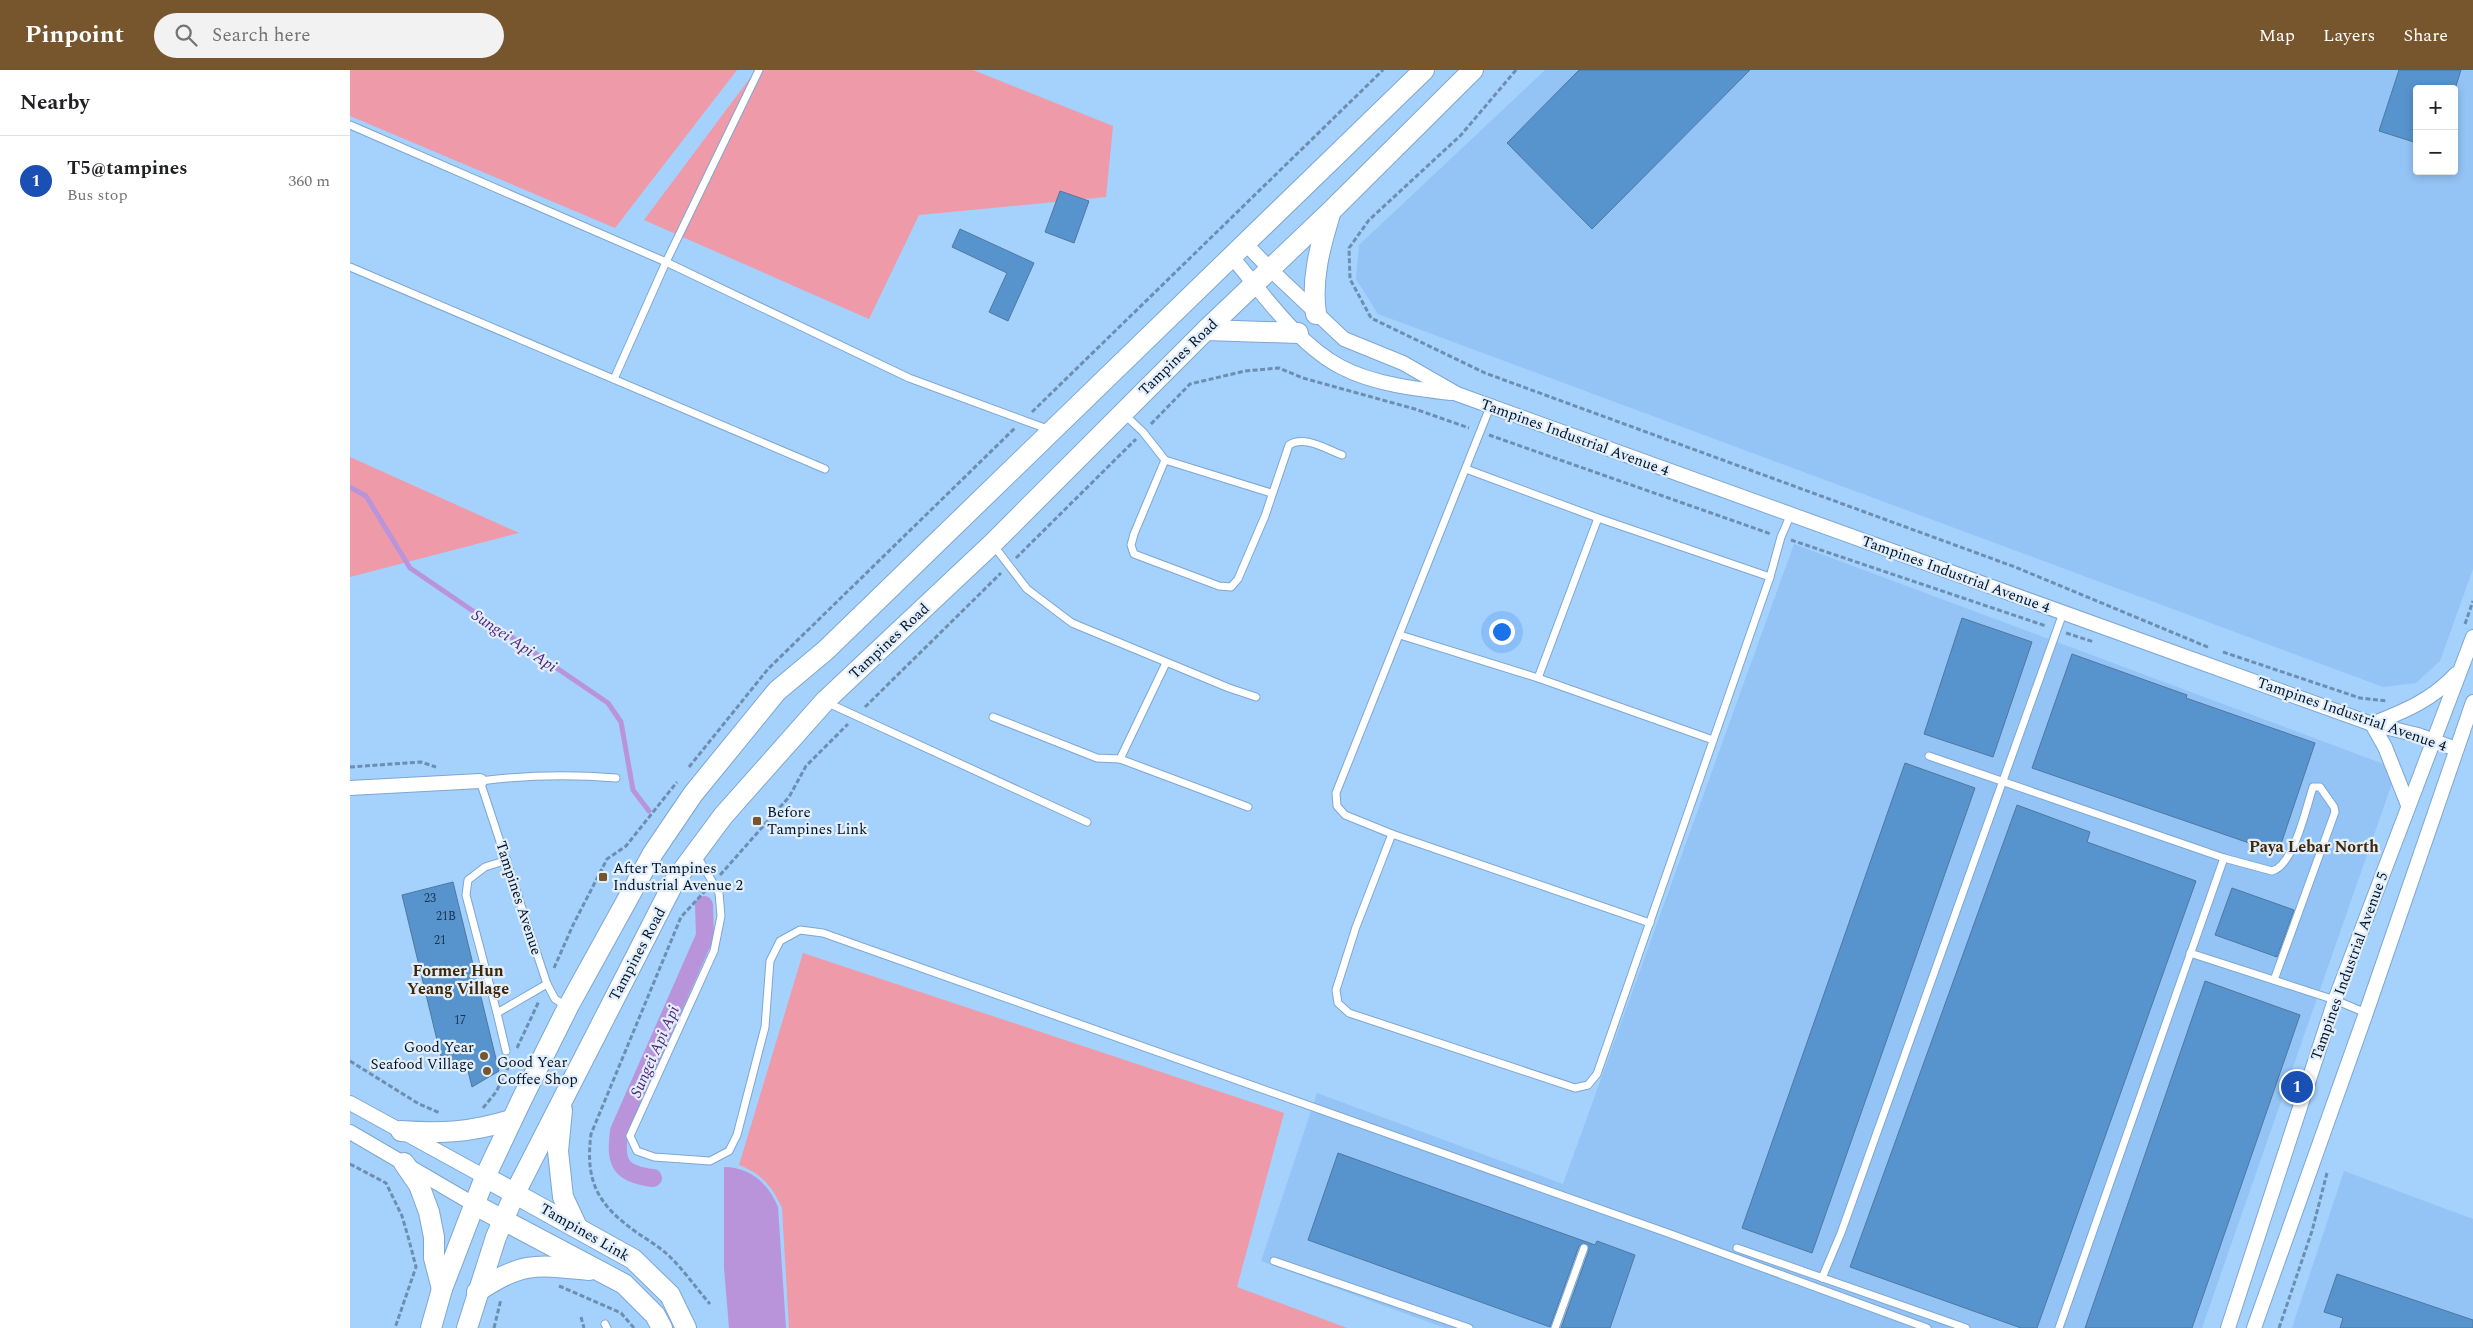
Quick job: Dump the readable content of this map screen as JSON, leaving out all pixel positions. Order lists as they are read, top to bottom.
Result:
{
  "streets": {
    "main road": ["Tampines Road", "Tampines Link"],
    "street": ["Tampines Industrial Avenue 4", "Tampines Industrial Avenue 5"],
    "lane": ["Tampines Avenue"]
  },
  "crossings": [
    ["Tampines Road", "Tampines Industrial Avenue 4"],
    ["Tampines Road", "Tampines Link"],
    ["Tampines Industrial Avenue 4", "Tampines Industrial Avenue 5"]
  ],
  "districts": ["Paya Lebar North", "Former Hun Yeang Village"],
  "water": ["Sungei Api Api"],
  "places": {
    "transit": ["Before Tampines Link", "After Tampines Industrial Avenue 2"],
    "other": ["Good Year Seafood Village", "Good Year Coffee Shop"]
  },
  "house_numbers": [
    "23",
    "21B",
    "21",
    "17"
  ],
  "page": {
    "header": "Pinpoint",
    "search": "Search here",
    "nav": ["Map", "Layers", "Share"],
    "heading": "Nearby",
    "map_buttons": ["+", "−"],
    "list": [
      {
        "mark": "1",
        "name": "T5@tampines",
        "note": "Bus stop",
        "value": "360 m"
      }
    ],
    "pins": "1"
  }
}
